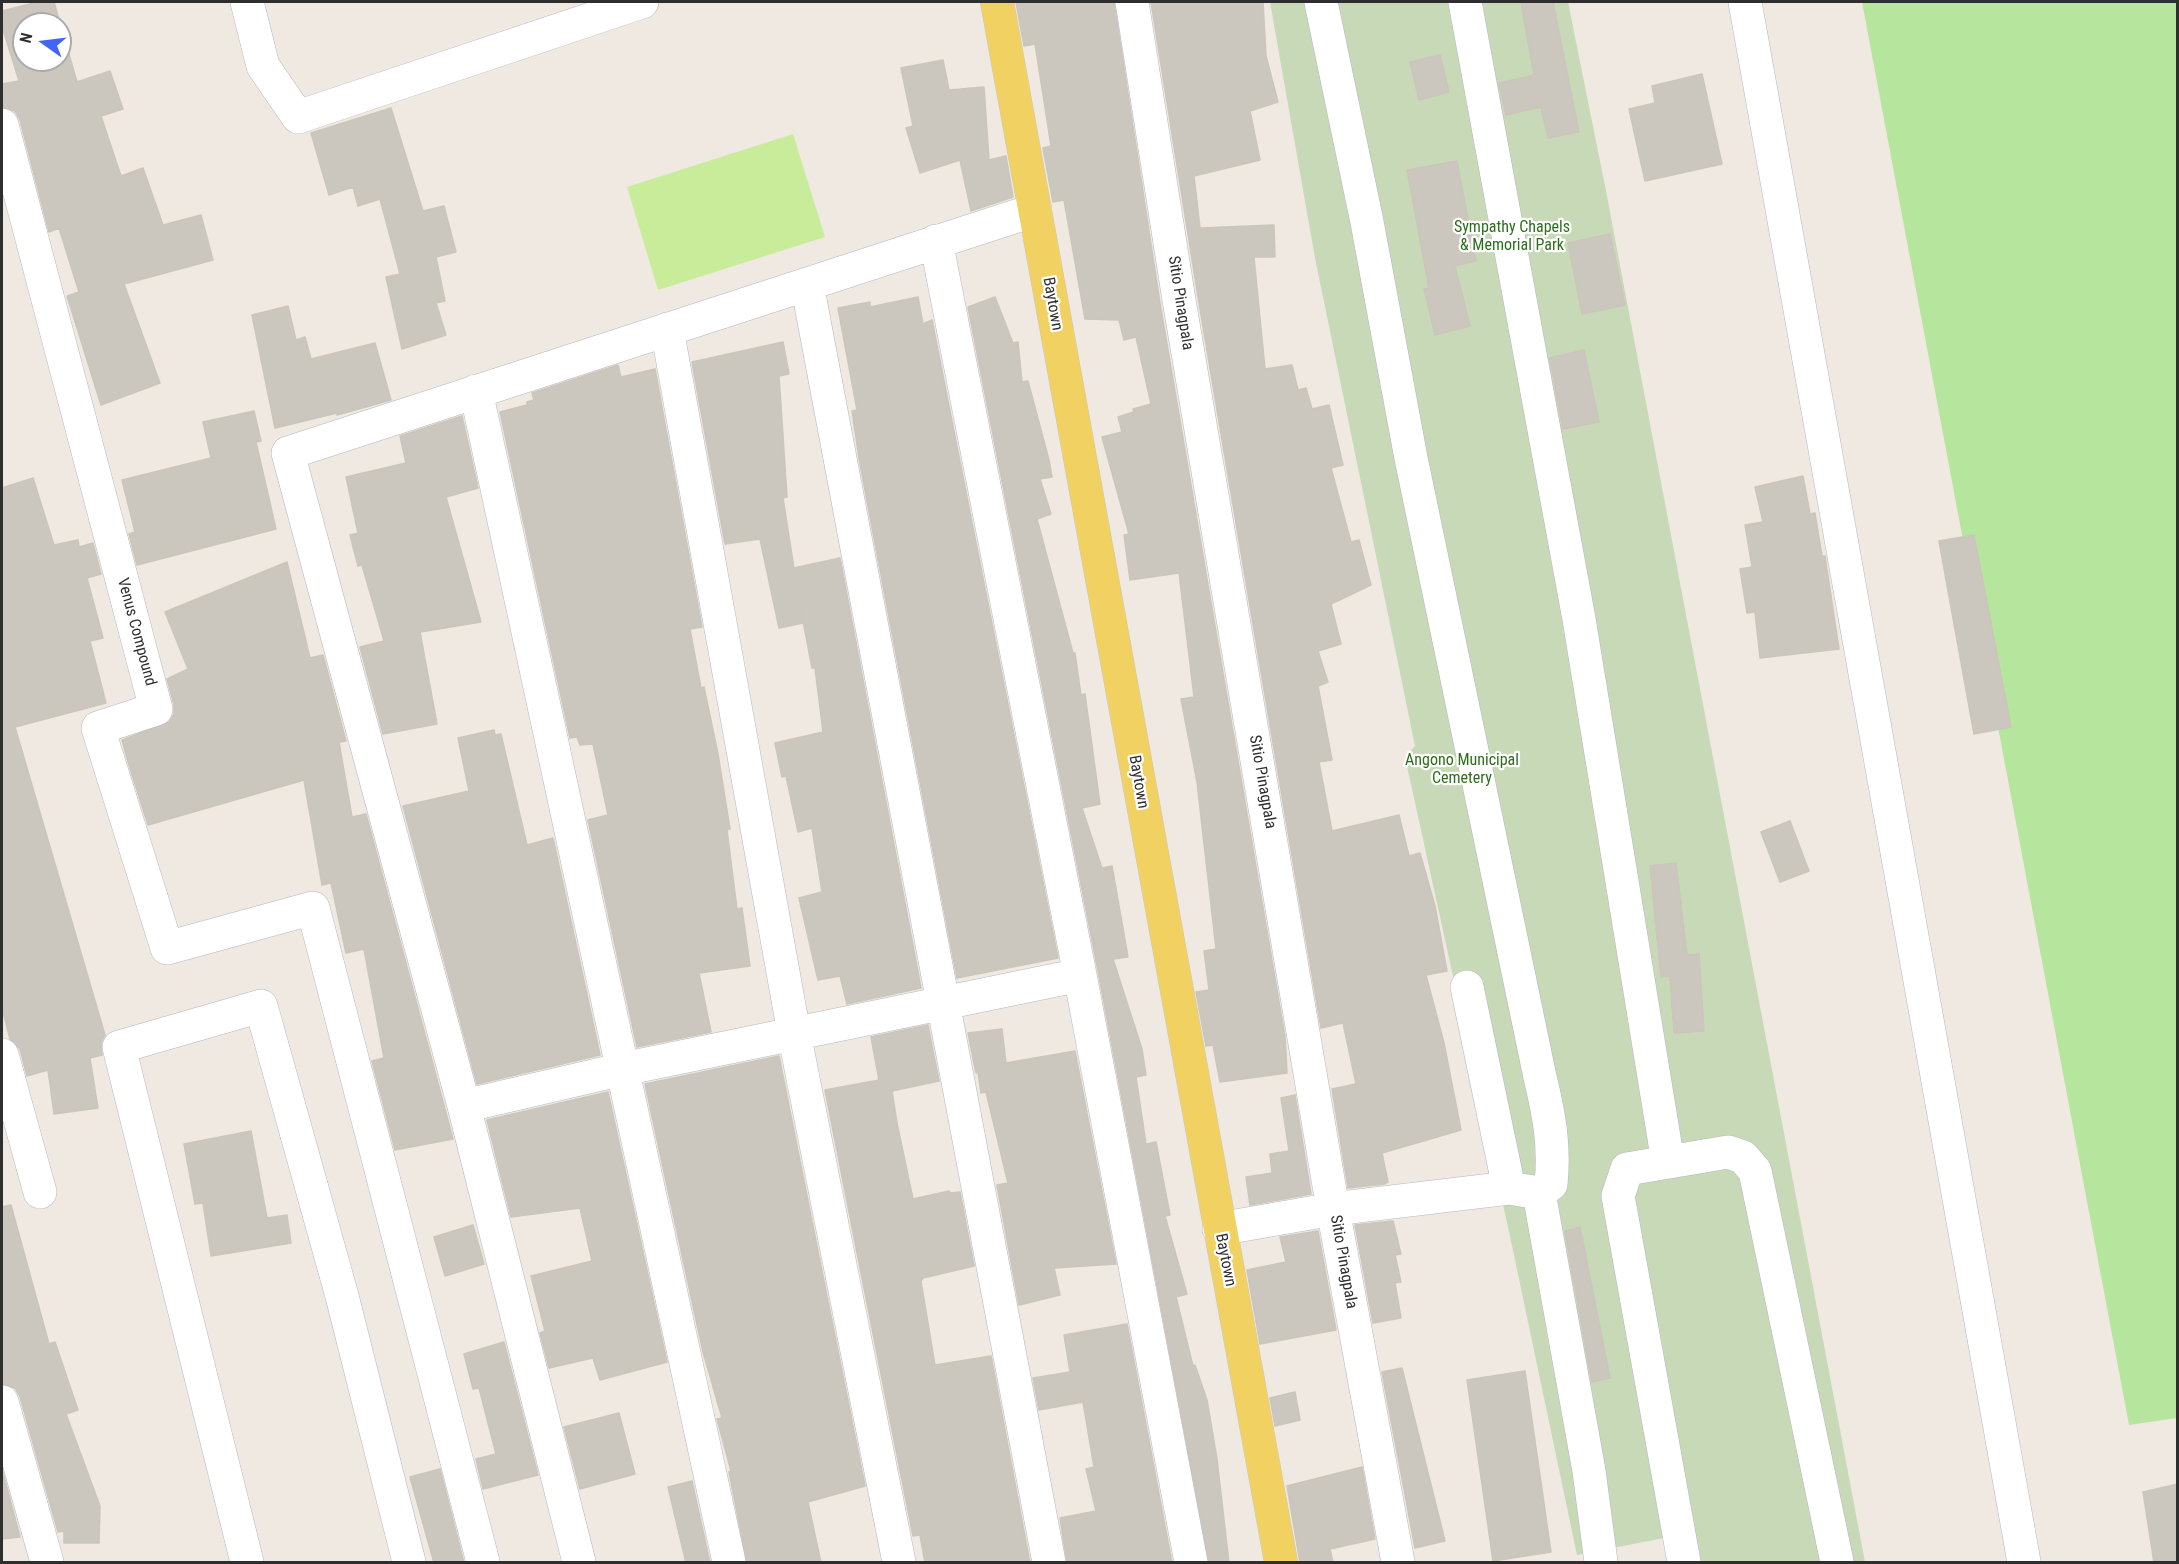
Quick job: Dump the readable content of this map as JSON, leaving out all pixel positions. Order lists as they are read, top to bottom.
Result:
{
  "streets": {
    "main road": ["Baytown"],
    "street": ["Sitio Pinagpala", "Venus Compound"]
  },
  "parks": ["Sympathy Chapels & Memorial Park", "Angono Municipal Cemetery"],
  "north": "left"
}
